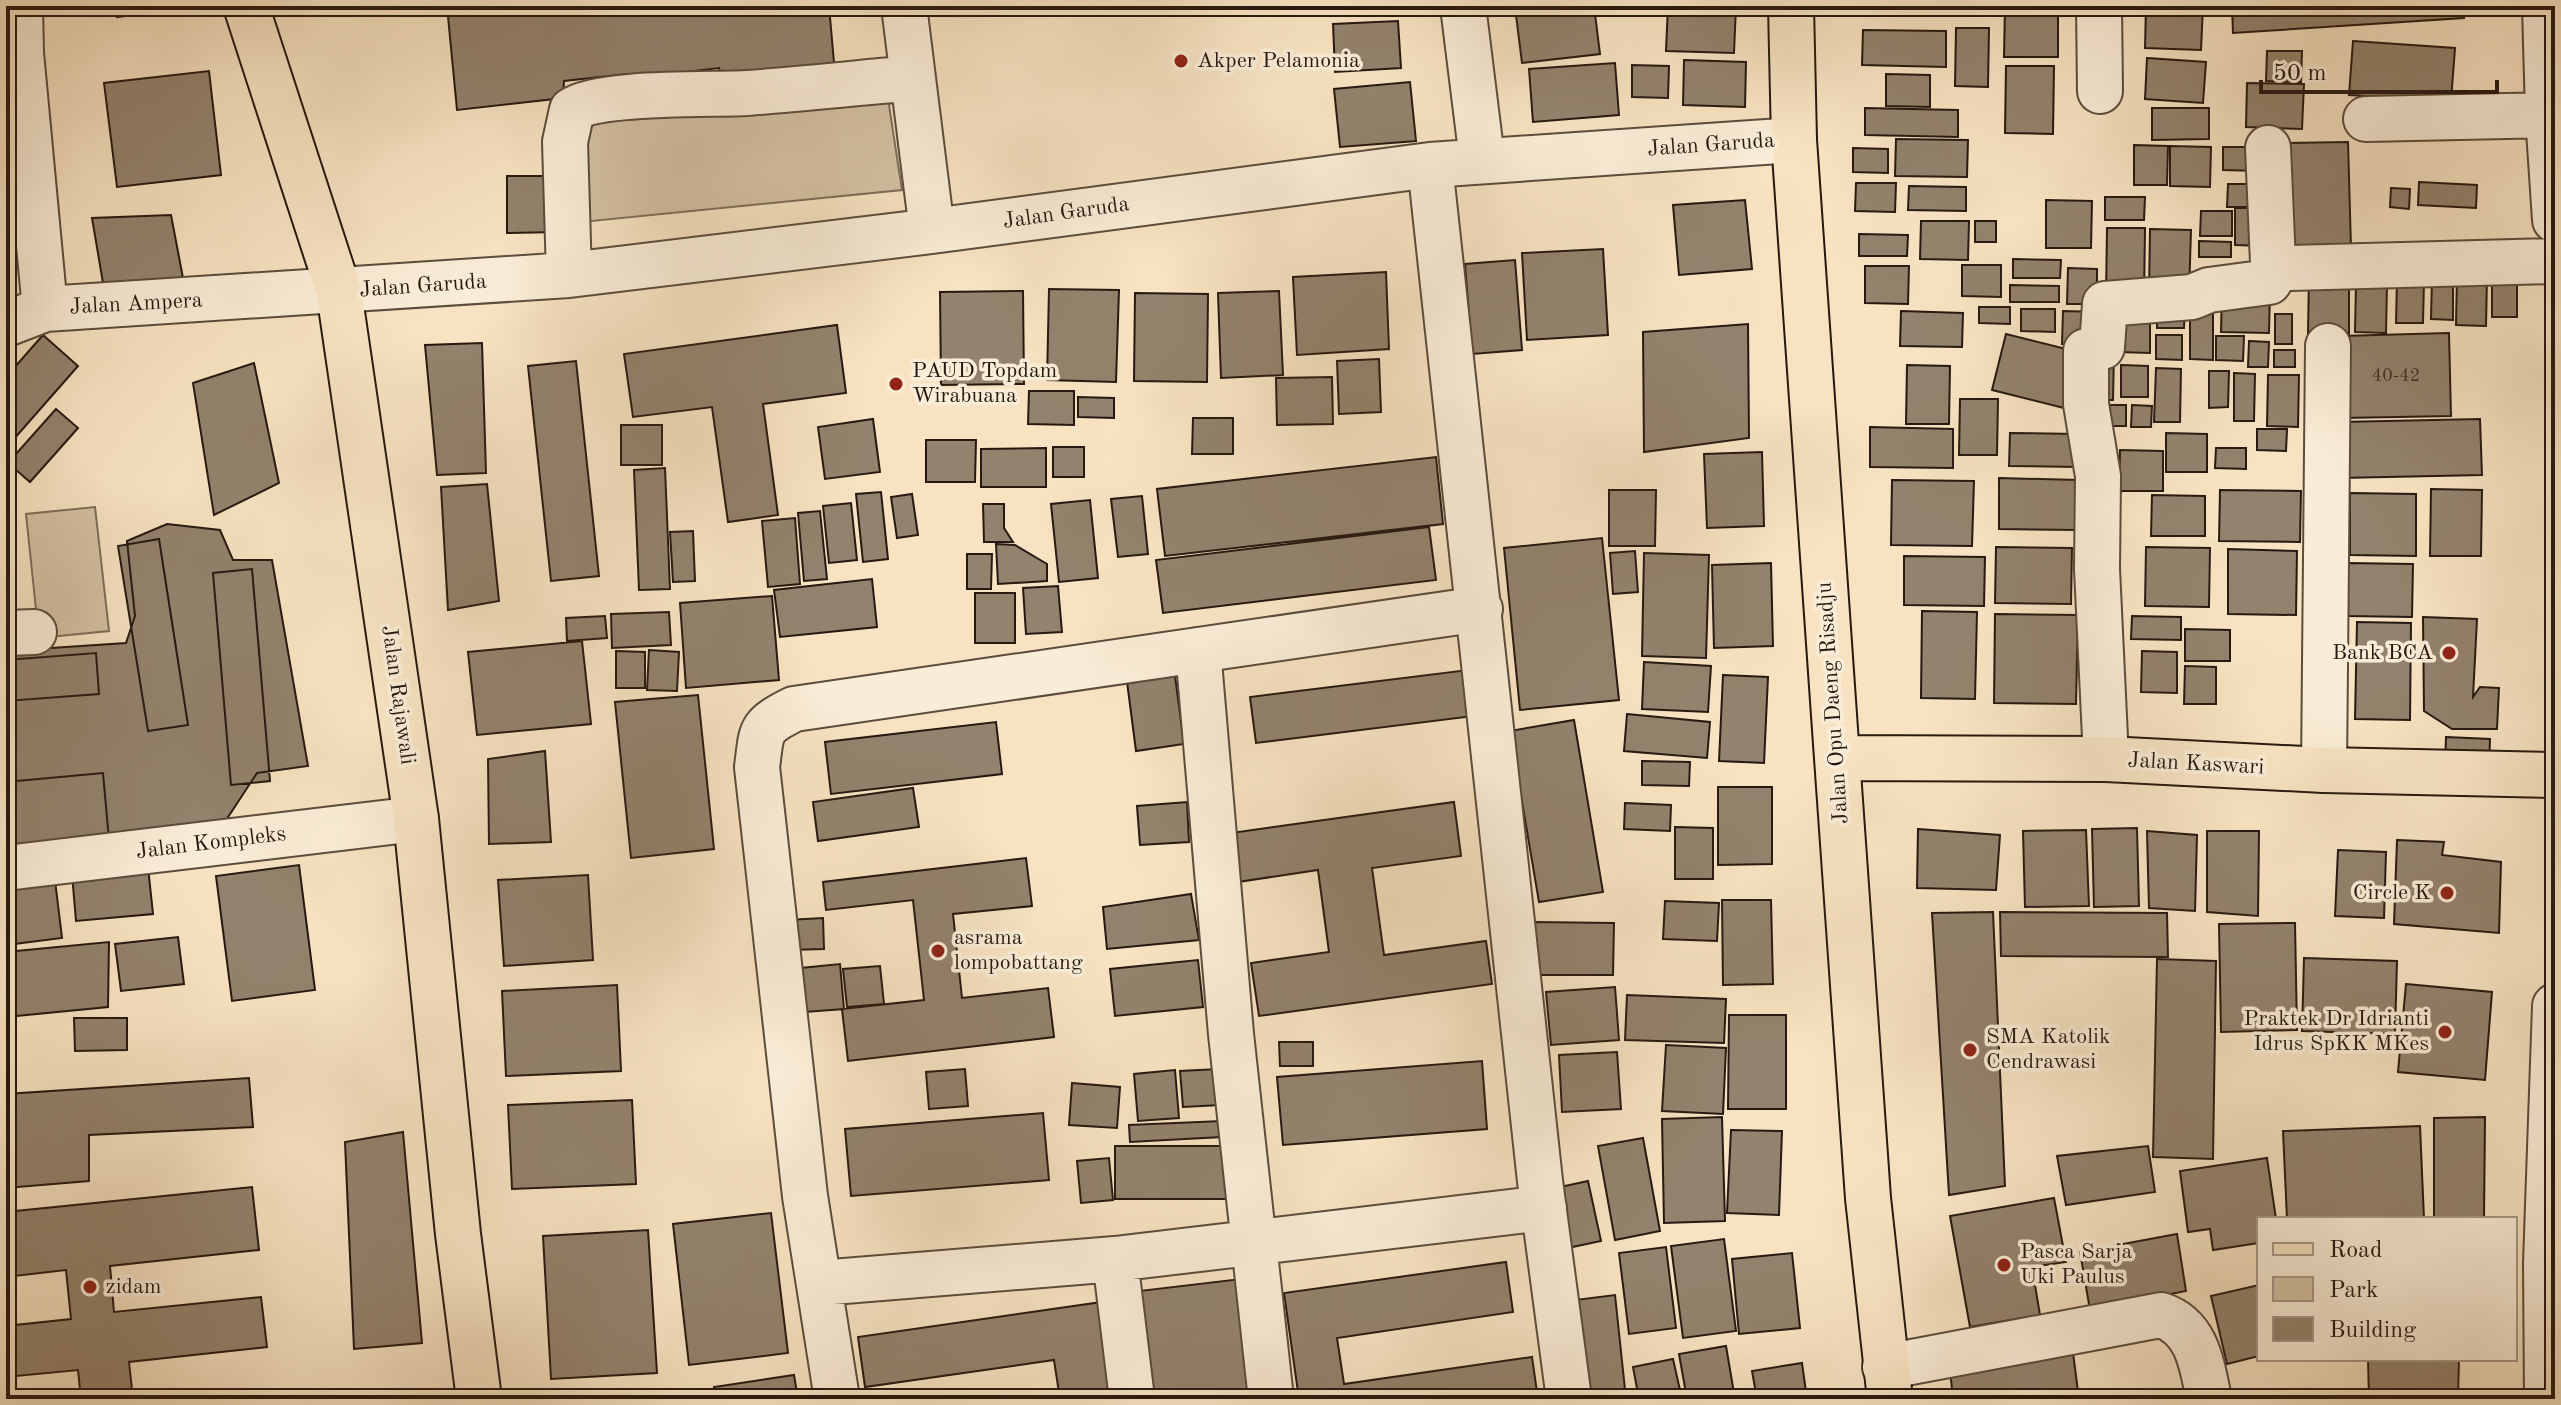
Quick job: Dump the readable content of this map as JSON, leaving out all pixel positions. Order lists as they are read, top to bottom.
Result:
{
  "streets": {
    "main road": ["Jalan Rajawali", "Jalan Opu Daeng Risadju", "Jalan Kaswari"],
    "street": ["Jalan Garuda", "Jalan Ampera", "Jalan Kompleks"]
  },
  "crossings": [
    ["Jalan Garuda", "Jalan Ampera"],
    ["Jalan Garuda", "Jalan Rajawali"],
    ["Jalan Garuda", "Jalan Opu Daeng Risadju"],
    ["Jalan Ampera", "Jalan Rajawali"],
    ["Jalan Rajawali", "Jalan Kompleks"],
    ["Jalan Opu Daeng Risadju", "Jalan Kaswari"]
  ],
  "places": [
    "Akper Pelamonia",
    "PAUD Topdam Wirabuana",
    "Bank BCA",
    "Circle K",
    "asrama lompobattang",
    "Praktek Dr Idrianti Idrus SpKK MKes",
    "SMA Katolik Cendrawasi",
    "Pasca Sarja Uki Paulus",
    "zidam"
  ],
  "house_numbers": ["40-42"],
  "legend": ["Road", "Park", "Building"],
  "scale_bar": "50 m"
}
